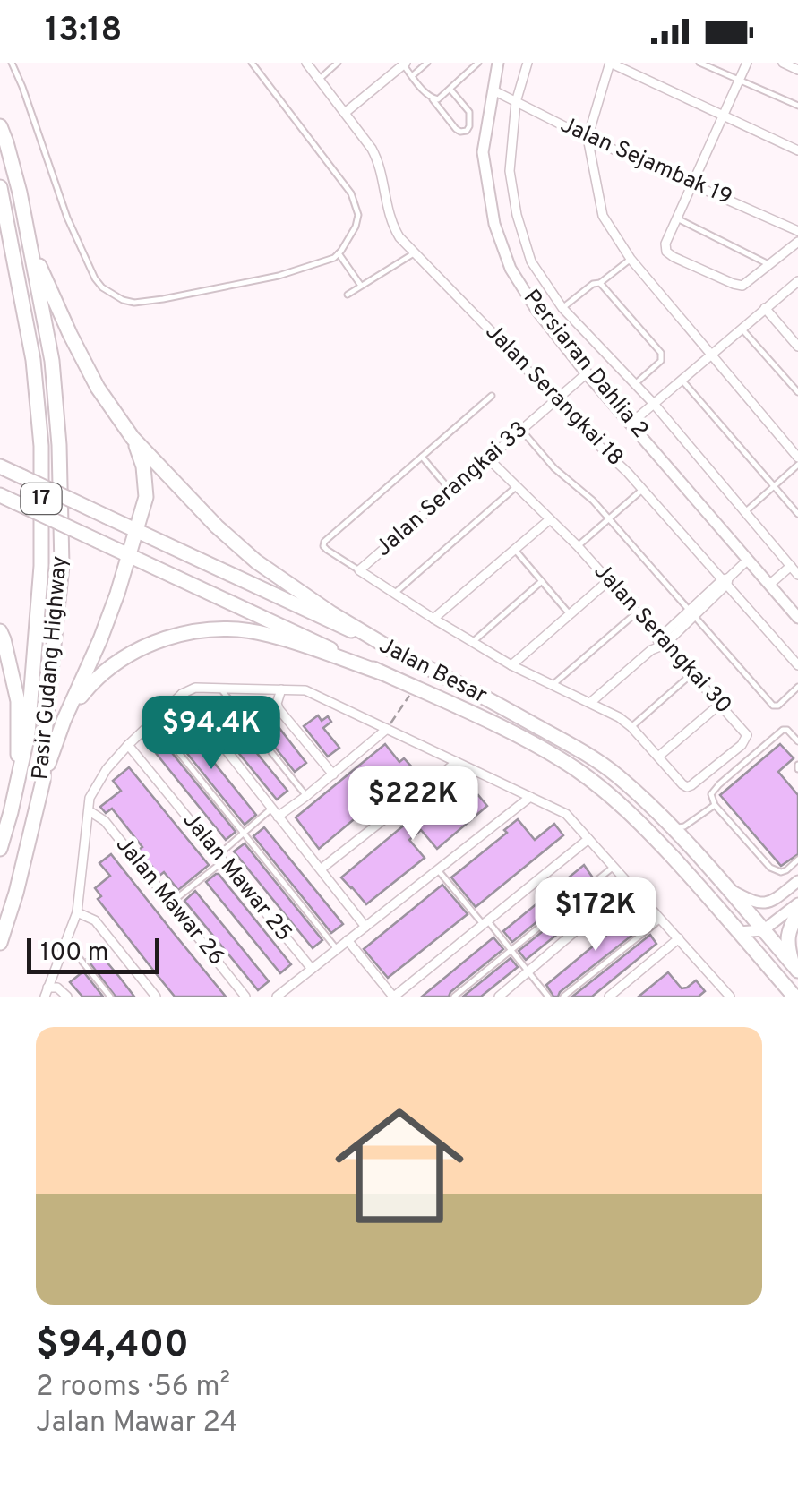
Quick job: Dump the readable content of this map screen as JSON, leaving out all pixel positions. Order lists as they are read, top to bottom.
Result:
{
  "streets": {
    "main road": ["17", "Pasir Gudang Highway", "Jalan Besar"],
    "street": [
      "Jalan Sejambak 19",
      "Persiaran Dahlia 2",
      "Jalan Serangkai 18",
      "Jalan Serangkai 33",
      "Jalan Serangkai 30",
      "Jalan Mawar 25",
      "Jalan Mawar 26"
    ]
  },
  "crossings": [
    ["Jalan Sejambak 19", "Persiaran Dahlia 2"],
    ["Persiaran Dahlia 2", "Jalan Serangkai 33"],
    ["Jalan Serangkai 18", "Jalan Serangkai 33"],
    ["Jalan Serangkai 33", "Jalan Serangkai 30"]
  ],
  "scale_bar": "100 m",
  "page": {
    "status": "13:18",
    "price": ["$94.4K", "$222K", "$172K"],
    "scale": "100 m",
    "list": [
      {
        "name": "$94,400",
        "note": "2 rooms · 56 m² · Jalan Mawar 24"
      }
    ]
  }
}
